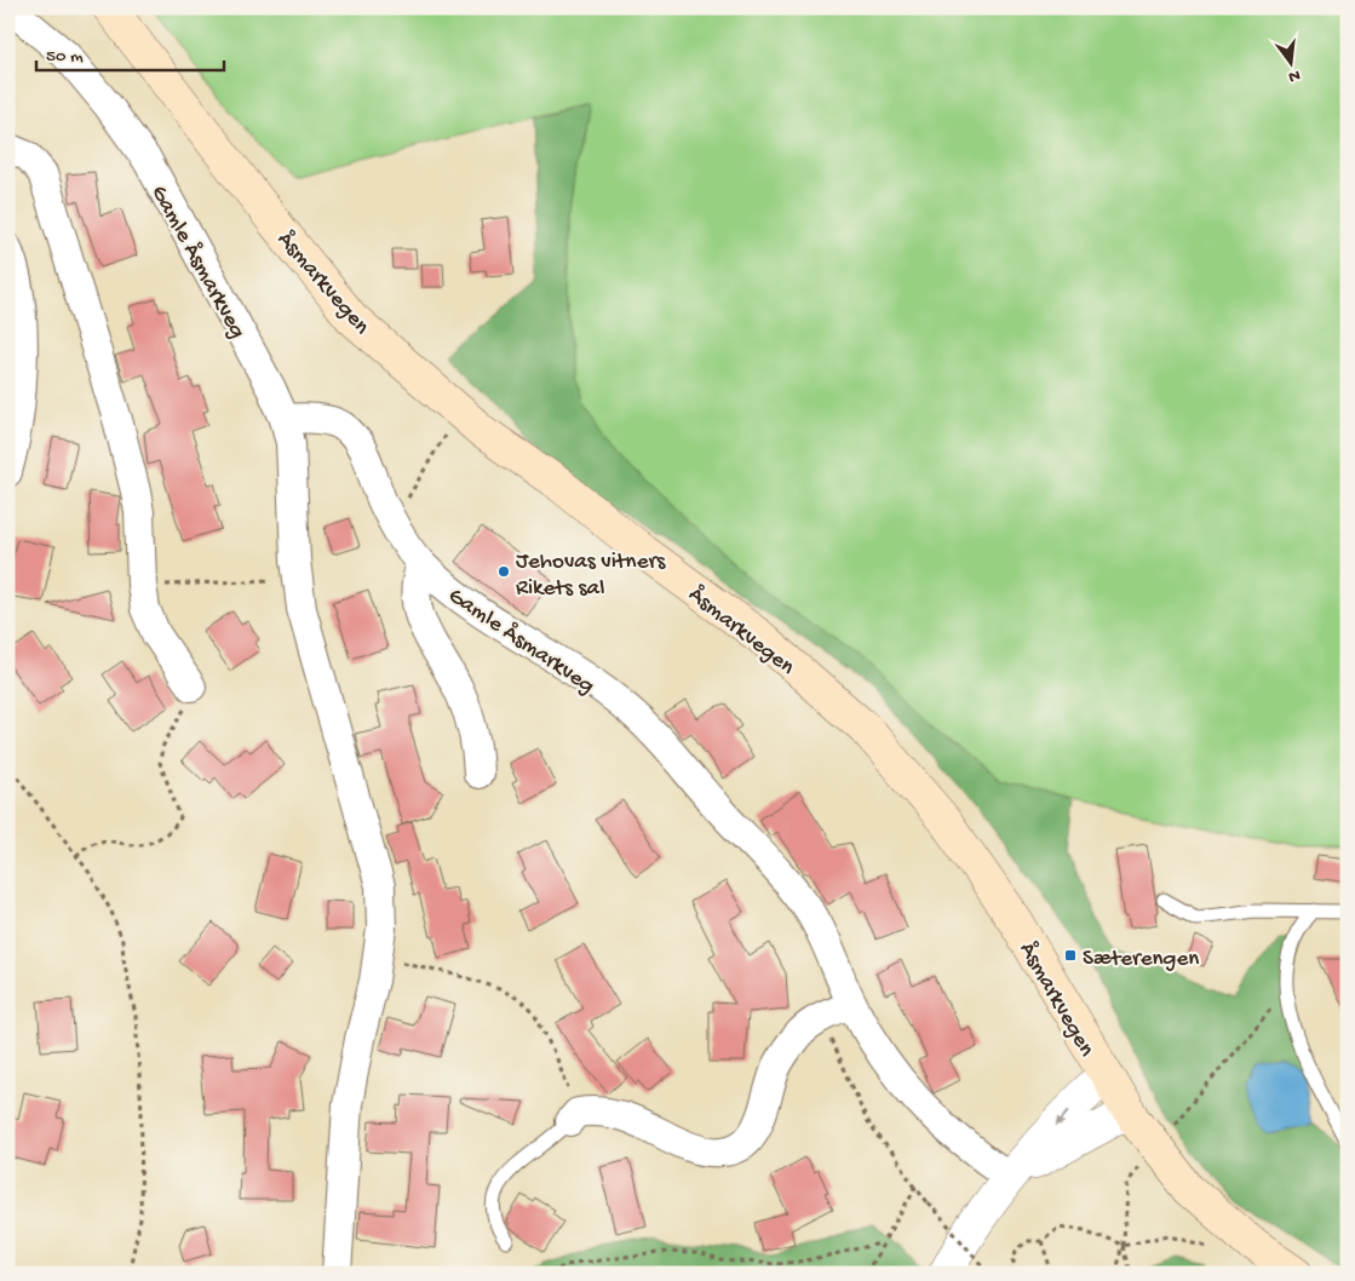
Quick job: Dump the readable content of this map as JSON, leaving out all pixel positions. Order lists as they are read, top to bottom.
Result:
{
  "streets": {
    "main road": ["Åsmarkvegen"],
    "street": ["Gamle Åsmarkveg"]
  },
  "places": {
    "other": ["Jehovas vitners Rikets sal"],
    "transit": ["Sæterengen"]
  },
  "scale_bar": "50 m",
  "north": "bottom"
}
